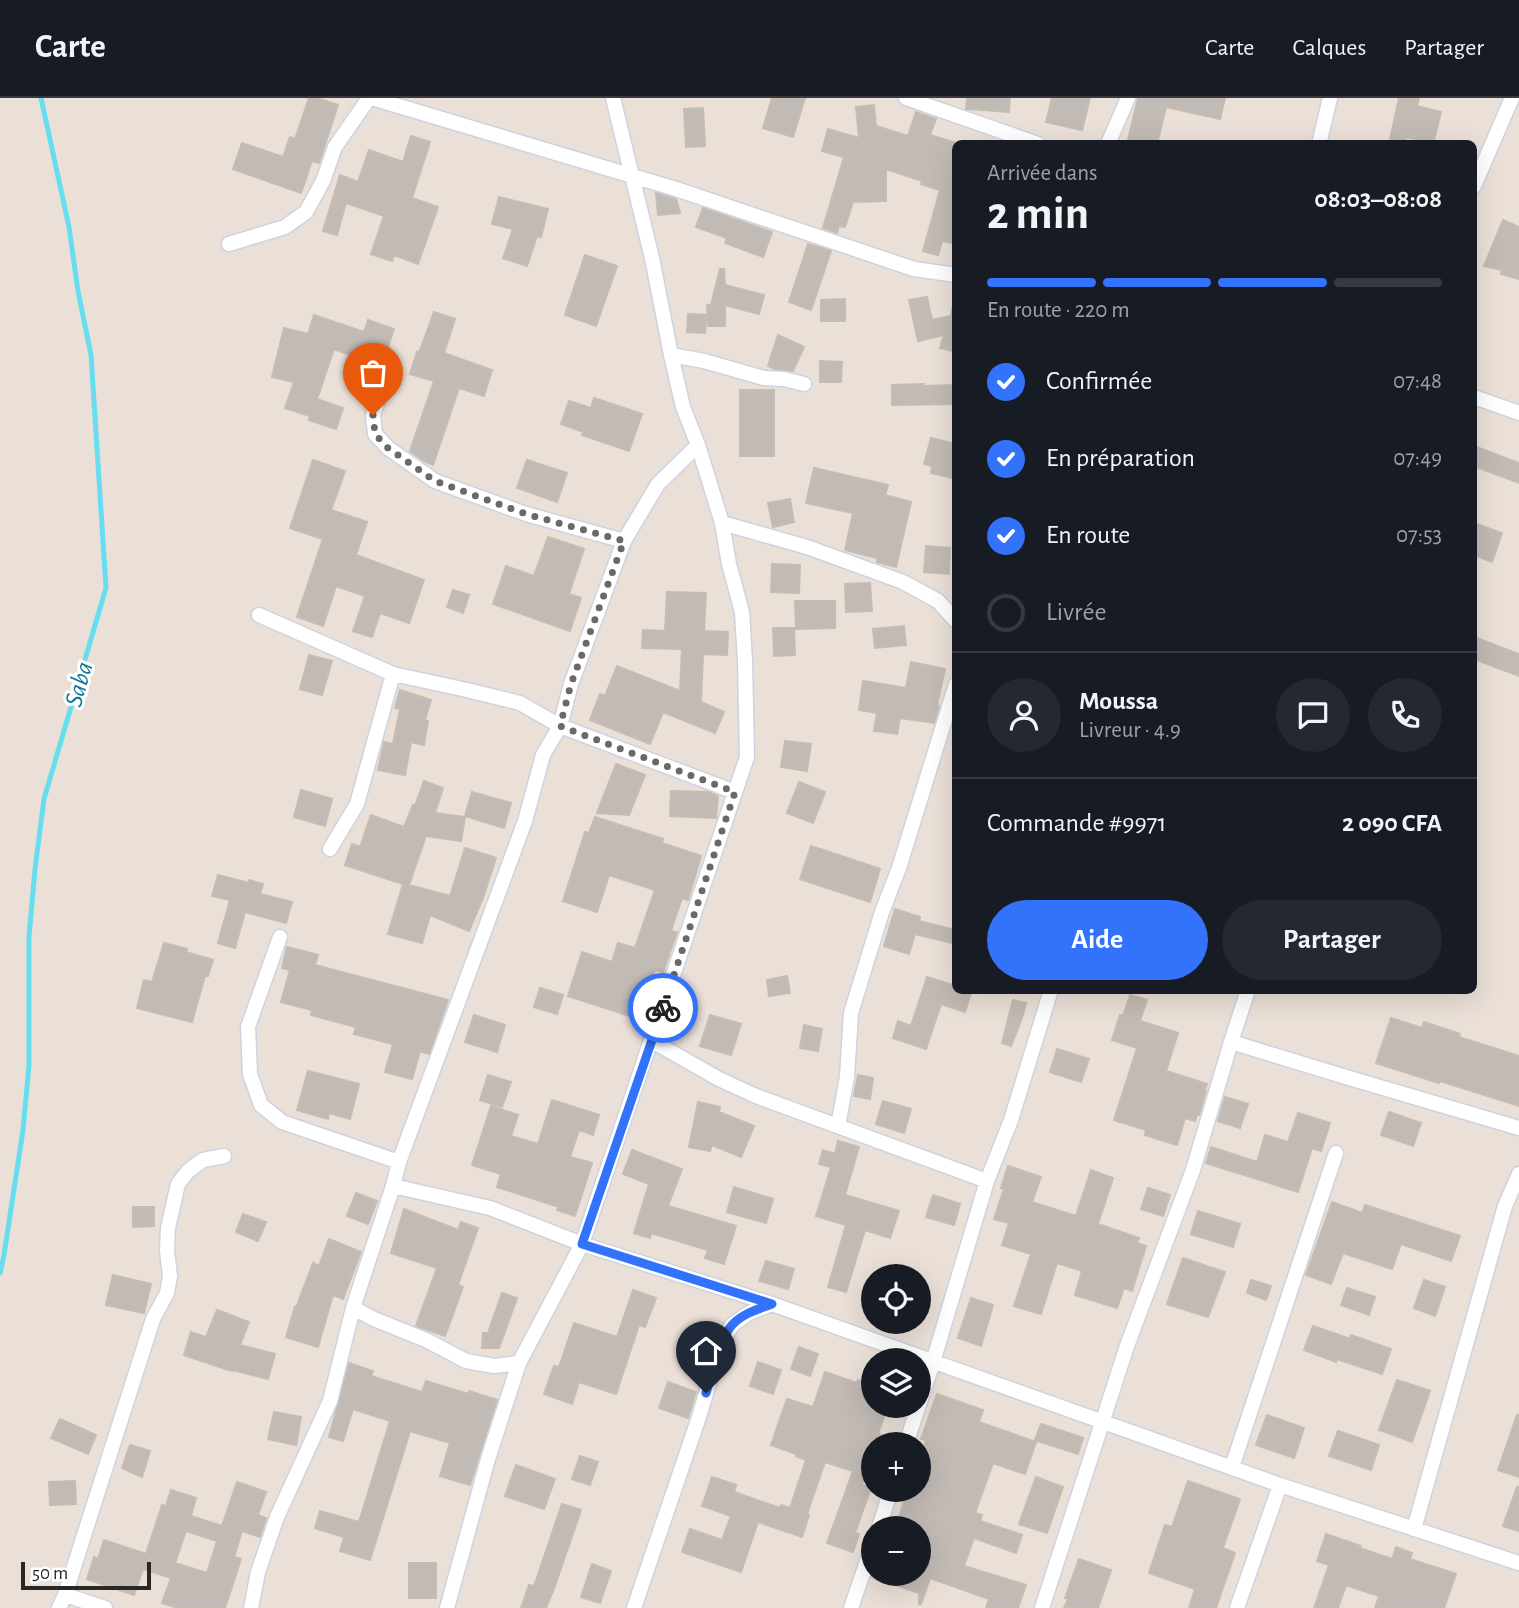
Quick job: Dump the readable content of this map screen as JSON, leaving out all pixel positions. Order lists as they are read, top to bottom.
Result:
{
  "water": ["Saba"],
  "scale_bar": "50 m",
  "page": {
    "header": "Carte",
    "nav": ["Carte", "Calques", "Partager"],
    "heading": ["2 min", "Arrivée dans", "08:03–08:08"],
    "panel": [
      "Moussa",
      "Livreur · 4.9",
      "Commande #9971",
      "2 090 CFA"
    ],
    "bar": "En route · 220 m",
    "list": [
      ["Confirmée", "07:48"],
      ["En préparation", "07:49"],
      ["En route", "07:53"],
      "Livrée"
    ],
    "buttons": ["Aide", "Partager"],
    "map_buttons": ["+", "−"],
    "scale": "50 m"
  }
}
